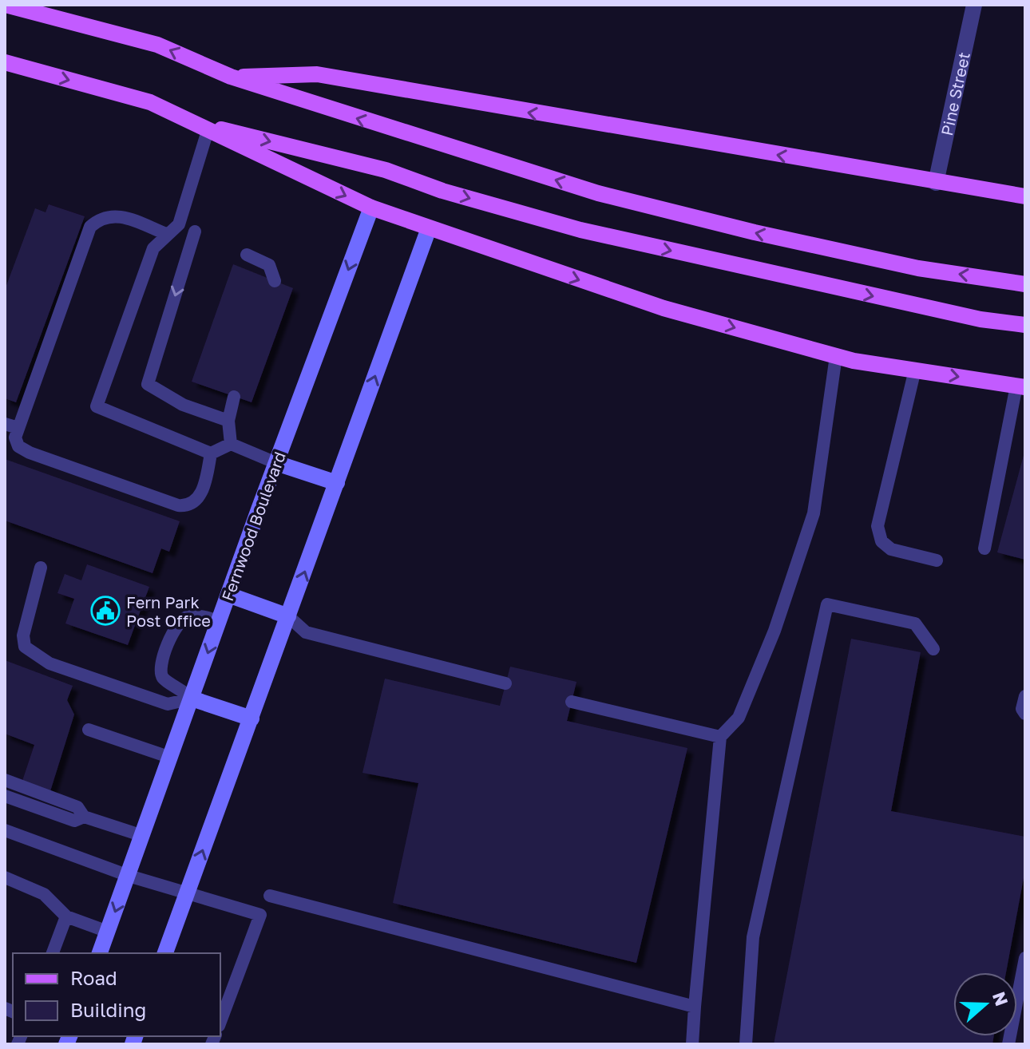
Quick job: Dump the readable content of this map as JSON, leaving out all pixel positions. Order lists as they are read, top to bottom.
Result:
{
  "streets": {
    "street": ["Pine Street", "Fernwood Boulevard"]
  },
  "places": {
    "public building": ["Fern Park Post Office"]
  },
  "legend": ["Road", "Building"],
  "north": "right"
}
